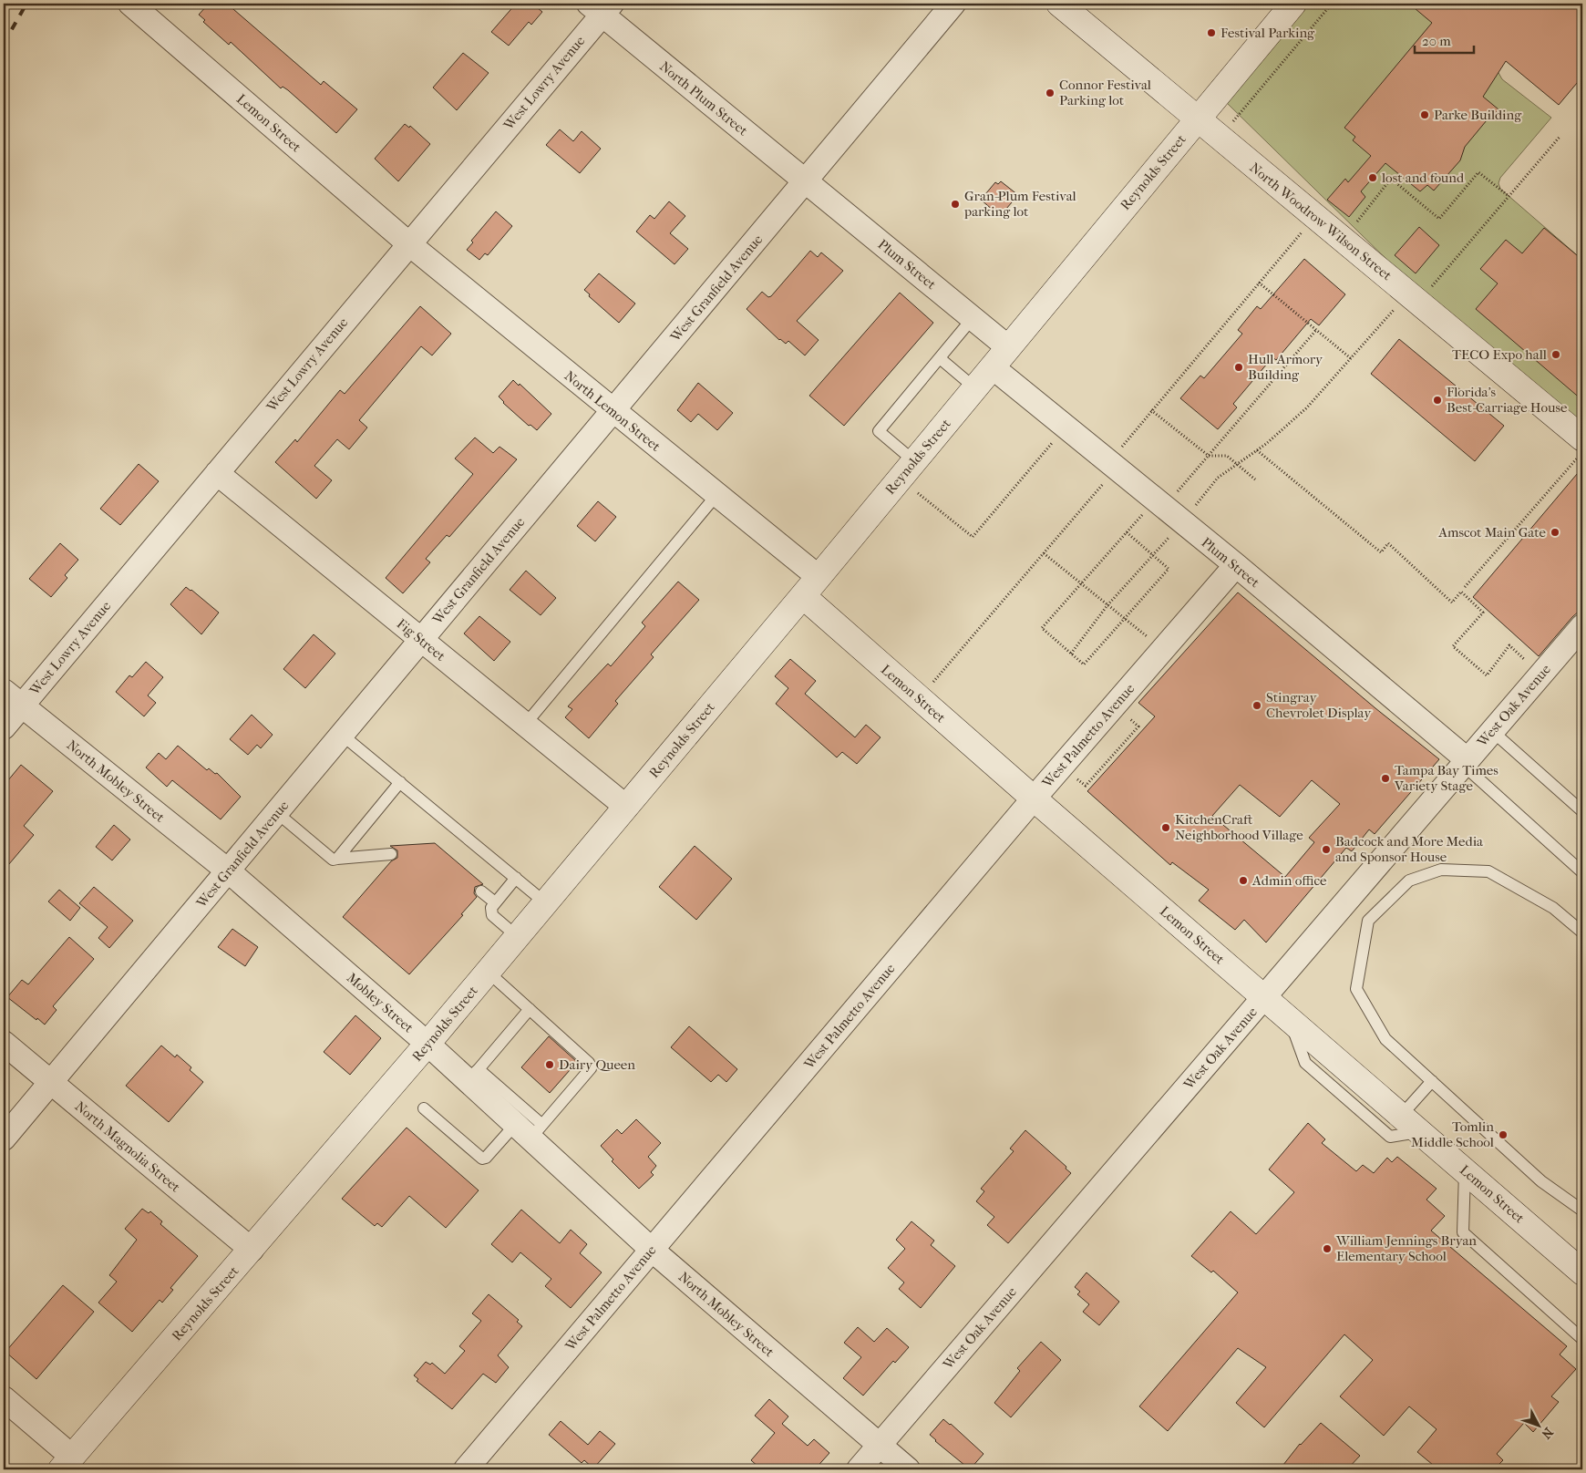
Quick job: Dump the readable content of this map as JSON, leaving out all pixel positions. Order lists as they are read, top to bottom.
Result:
{
  "streets": {
    "main road": ["Lemon Street", "Reynolds Street", "North Woodrow Wilson Street"],
    "street": [
      "West Lowry Avenue",
      "North Plum Street",
      "Plum Street",
      "West Granfield Avenue",
      "North Lemon Street",
      "Fig Street",
      "West Oak Avenue",
      "West Palmetto Avenue",
      "North Mobley Street",
      "Mobley Street",
      "North Magnolia Street"
    ]
  },
  "crossings": [
    ["West Lowry Avenue", "North Plum Street"],
    ["West Lowry Avenue", "Lemon Street"],
    ["West Lowry Avenue", "North Lemon Street"],
    ["West Lowry Avenue", "Fig Street"],
    ["West Lowry Avenue", "North Mobley Street"],
    ["North Plum Street", "Plum Street"],
    ["North Plum Street", "West Granfield Avenue"],
    ["Lemon Street", "Reynolds Street"],
    ["Lemon Street", "North Lemon Street"],
    ["Lemon Street", "West Oak Avenue"],
    ["Lemon Street", "West Palmetto Avenue"],
    ["Reynolds Street", "North Woodrow Wilson Street"],
    ["Reynolds Street", "Plum Street"],
    ["Reynolds Street", "North Lemon Street"],
    ["Reynolds Street", "Fig Street"],
    ["Reynolds Street", "Mobley Street"],
    ["Reynolds Street", "North Magnolia Street"],
    ["Plum Street", "West Granfield Avenue"],
    ["Plum Street", "West Oak Avenue"],
    ["Plum Street", "West Palmetto Avenue"],
    ["West Granfield Avenue", "North Lemon Street"],
    ["West Granfield Avenue", "Fig Street"],
    ["West Granfield Avenue", "North Mobley Street"],
    ["West Granfield Avenue", "Mobley Street"],
    ["West Granfield Avenue", "North Magnolia Street"],
    ["West Oak Avenue", "North Mobley Street"],
    ["West Palmetto Avenue", "North Mobley Street"],
    ["North Mobley Street", "Mobley Street"]
  ],
  "places": [
    "Festival Parking",
    "Connor Festival Parking lot",
    "Parke Building",
    "lost and found",
    "Gran-Plum Festival parking lot",
    "TECO Expo hall",
    "Hull Armory Building",
    "Florida's Best-Carriage House",
    "Amscot Main Gate",
    "Stingray Chevrolet Display",
    "Tampa Bay Times Variety Stage",
    "KitchenCraft Neighborhood Village",
    "Badcock and More Media and Sponsor House",
    "Admin office",
    "Dairy Queen",
    "Tomlin Middle School",
    "William Jennings Bryan Elementary School"
  ],
  "scale_bar": "20 m",
  "north": "bottom right"
}
